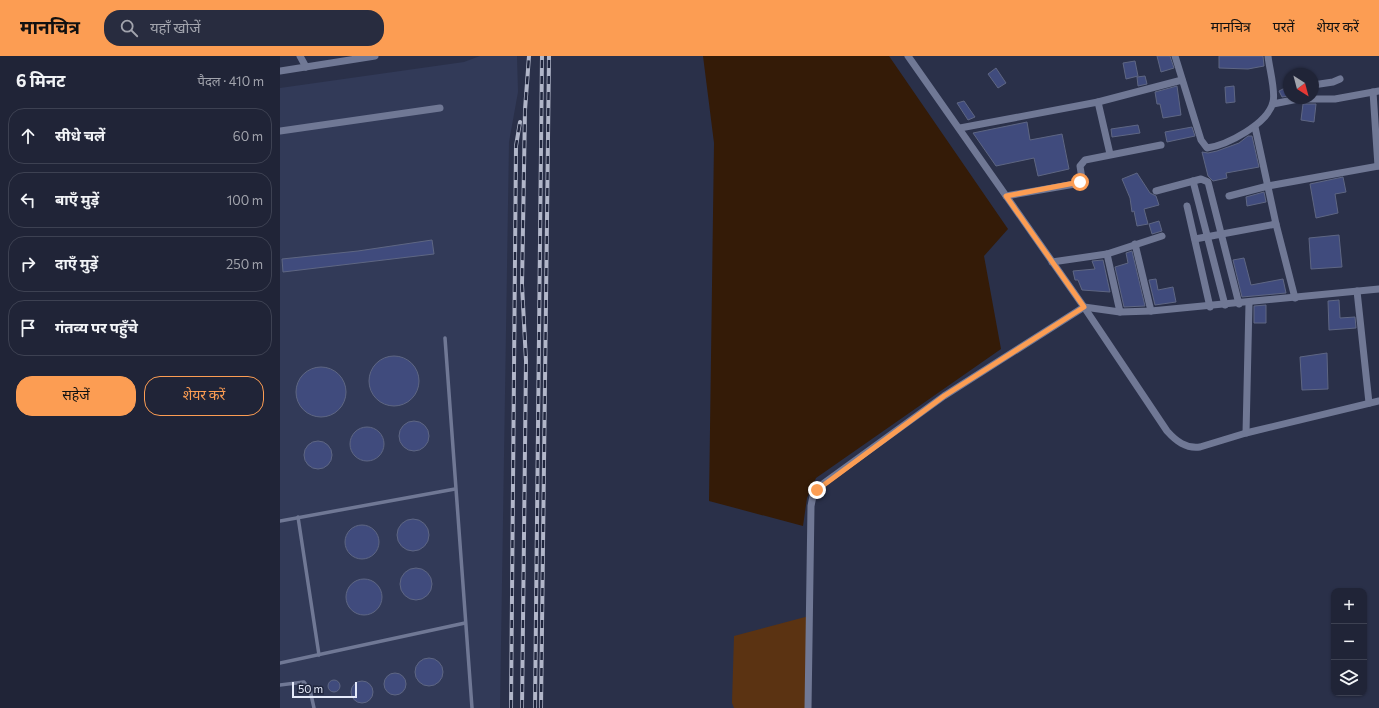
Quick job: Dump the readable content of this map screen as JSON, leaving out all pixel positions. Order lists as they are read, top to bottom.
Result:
{
  "scale_bar": "50 m",
  "north": "bottom right",
  "page": {
    "header": "मानचित्र",
    "search": "यहाँ खोजें",
    "nav": ["मानचित्र", "परतें", "शेयर करें"],
    "heading": ["6 मिनट", "पैदल · 410 m"],
    "list": [
      ["सीधे चलें", "60 m"],
      ["बाएँ मुड़ें", "100 m"],
      ["दाएँ मुड़ें", "250 m"],
      "गंतव्य पर पहुँचे"
    ],
    "buttons": ["सहेजें", "शेयर करें"],
    "map_buttons": ["+", "−"],
    "scale": "50 m"
  }
}
